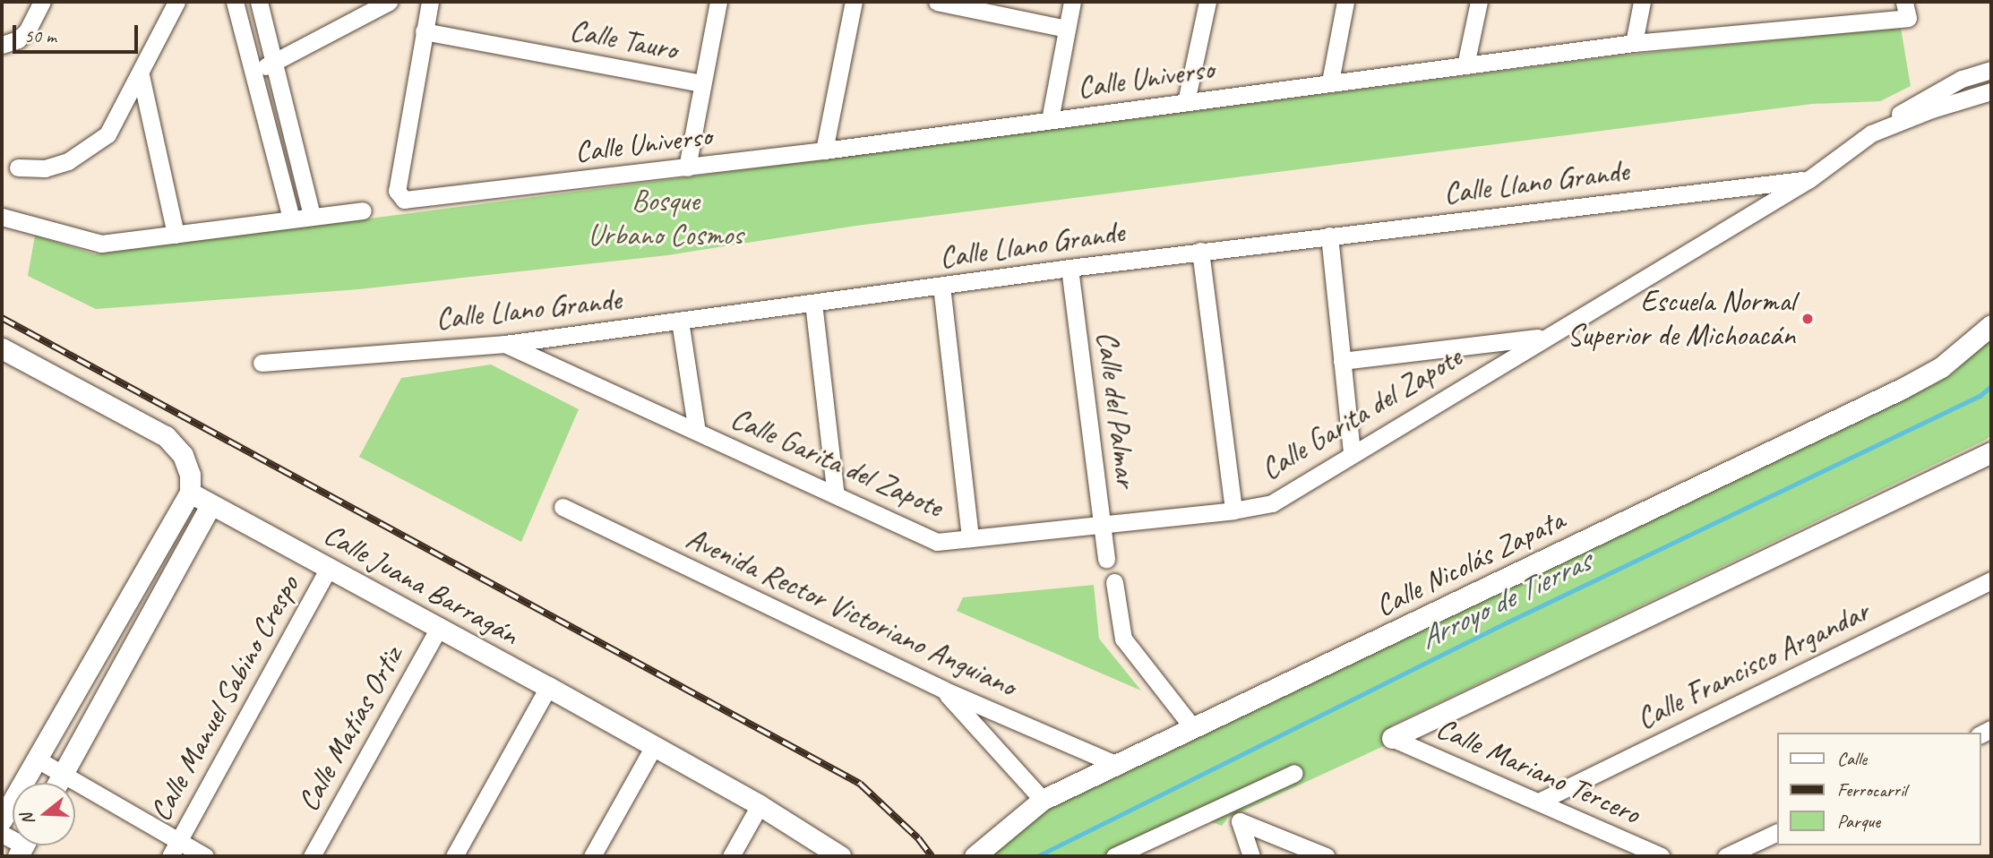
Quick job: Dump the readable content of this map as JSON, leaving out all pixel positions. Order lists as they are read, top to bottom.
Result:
{
  "streets": {
    "street": [
      "Calle Tauro",
      "Calle Universo",
      "Calle Llano Grande",
      "Calle del Palmar",
      "Calle Garita del Zapote",
      "Calle Nicolás Zapata",
      "Calle Juana Barragán",
      "Avenida Rector Victoriano Anguiano",
      "Calle Francisco Argandar",
      "Calle Manuel Sabino Crespo",
      "Calle Matías Ortiz",
      "Calle Mariano Tercero"
    ]
  },
  "crossings": [
    ["Calle Tauro", "Calle Universo"],
    ["Calle Llano Grande", "Calle del Palmar"],
    ["Calle Llano Grande", "Calle Garita del Zapote"],
    ["Calle del Palmar", "Calle Garita del Zapote"],
    ["Calle Nicolás Zapata", "Avenida Rector Victoriano Anguiano"],
    ["Calle Juana Barragán", "Calle Manuel Sabino Crespo"],
    ["Calle Juana Barragán", "Calle Matías Ortiz"],
    ["Calle Francisco Argandar", "Calle Mariano Tercero"]
  ],
  "water": ["Arroyo de Tierras"],
  "parks": ["Bosque Urbano Cosmos"],
  "places": ["Escuela Normal Superior de Michoacán"],
  "legend": ["Calle", "Ferrocarril", "Parque"],
  "scale_bar": "50 m",
  "north": "left"
}
